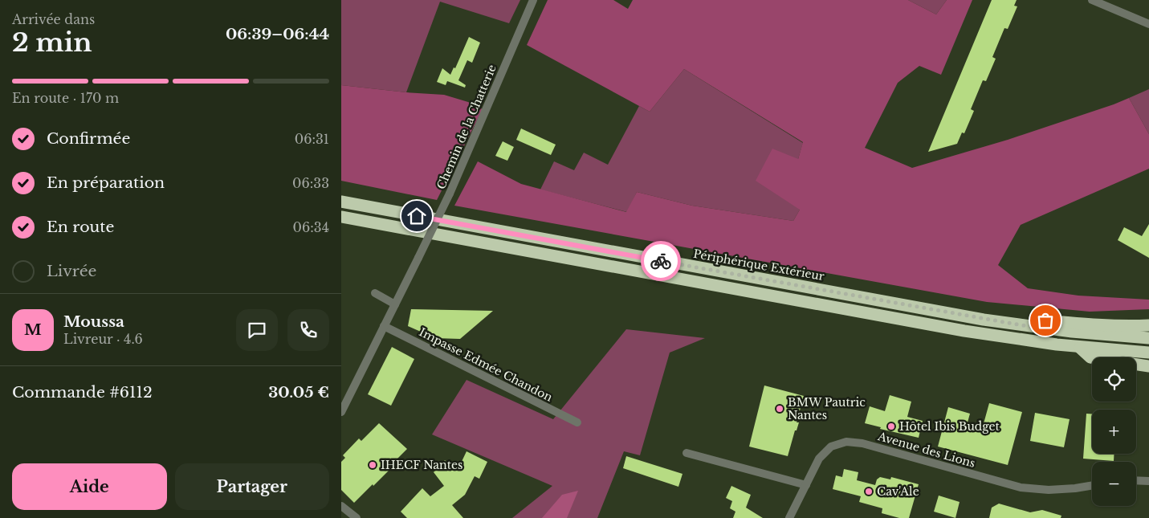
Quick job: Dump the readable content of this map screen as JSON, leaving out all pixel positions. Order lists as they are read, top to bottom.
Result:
{
  "streets": {
    "highway": ["Périphérique Extérieur"],
    "street": ["Chemin de la Chatterie", "Impasse Edmée Chandon", "Avenue des Lions"]
  },
  "crossings": [
    ["Chemin de la Chatterie", "Impasse Edmée Chandon"]
  ],
  "places": [
    "BMW Pautric Nantes",
    "Hôtel Ibis Budget",
    "IHECF Nantes",
    "Cav'Ale"
  ],
  "page": {
    "heading": ["2 min", "Arrivée dans", "06:39–06:44"],
    "panel": [
      "Moussa",
      "Livreur · 4.6",
      "Commande #6112",
      "30.05 €"
    ],
    "bar": "En route · 170 m",
    "list": [
      ["Confirmée", "06:31"],
      ["En préparation", "06:33"],
      ["En route", "06:34"],
      "Livrée"
    ],
    "round": "M",
    "map_buttons": ["+", "−"],
    "buttons": ["Aide", "Partager"]
  }
}
